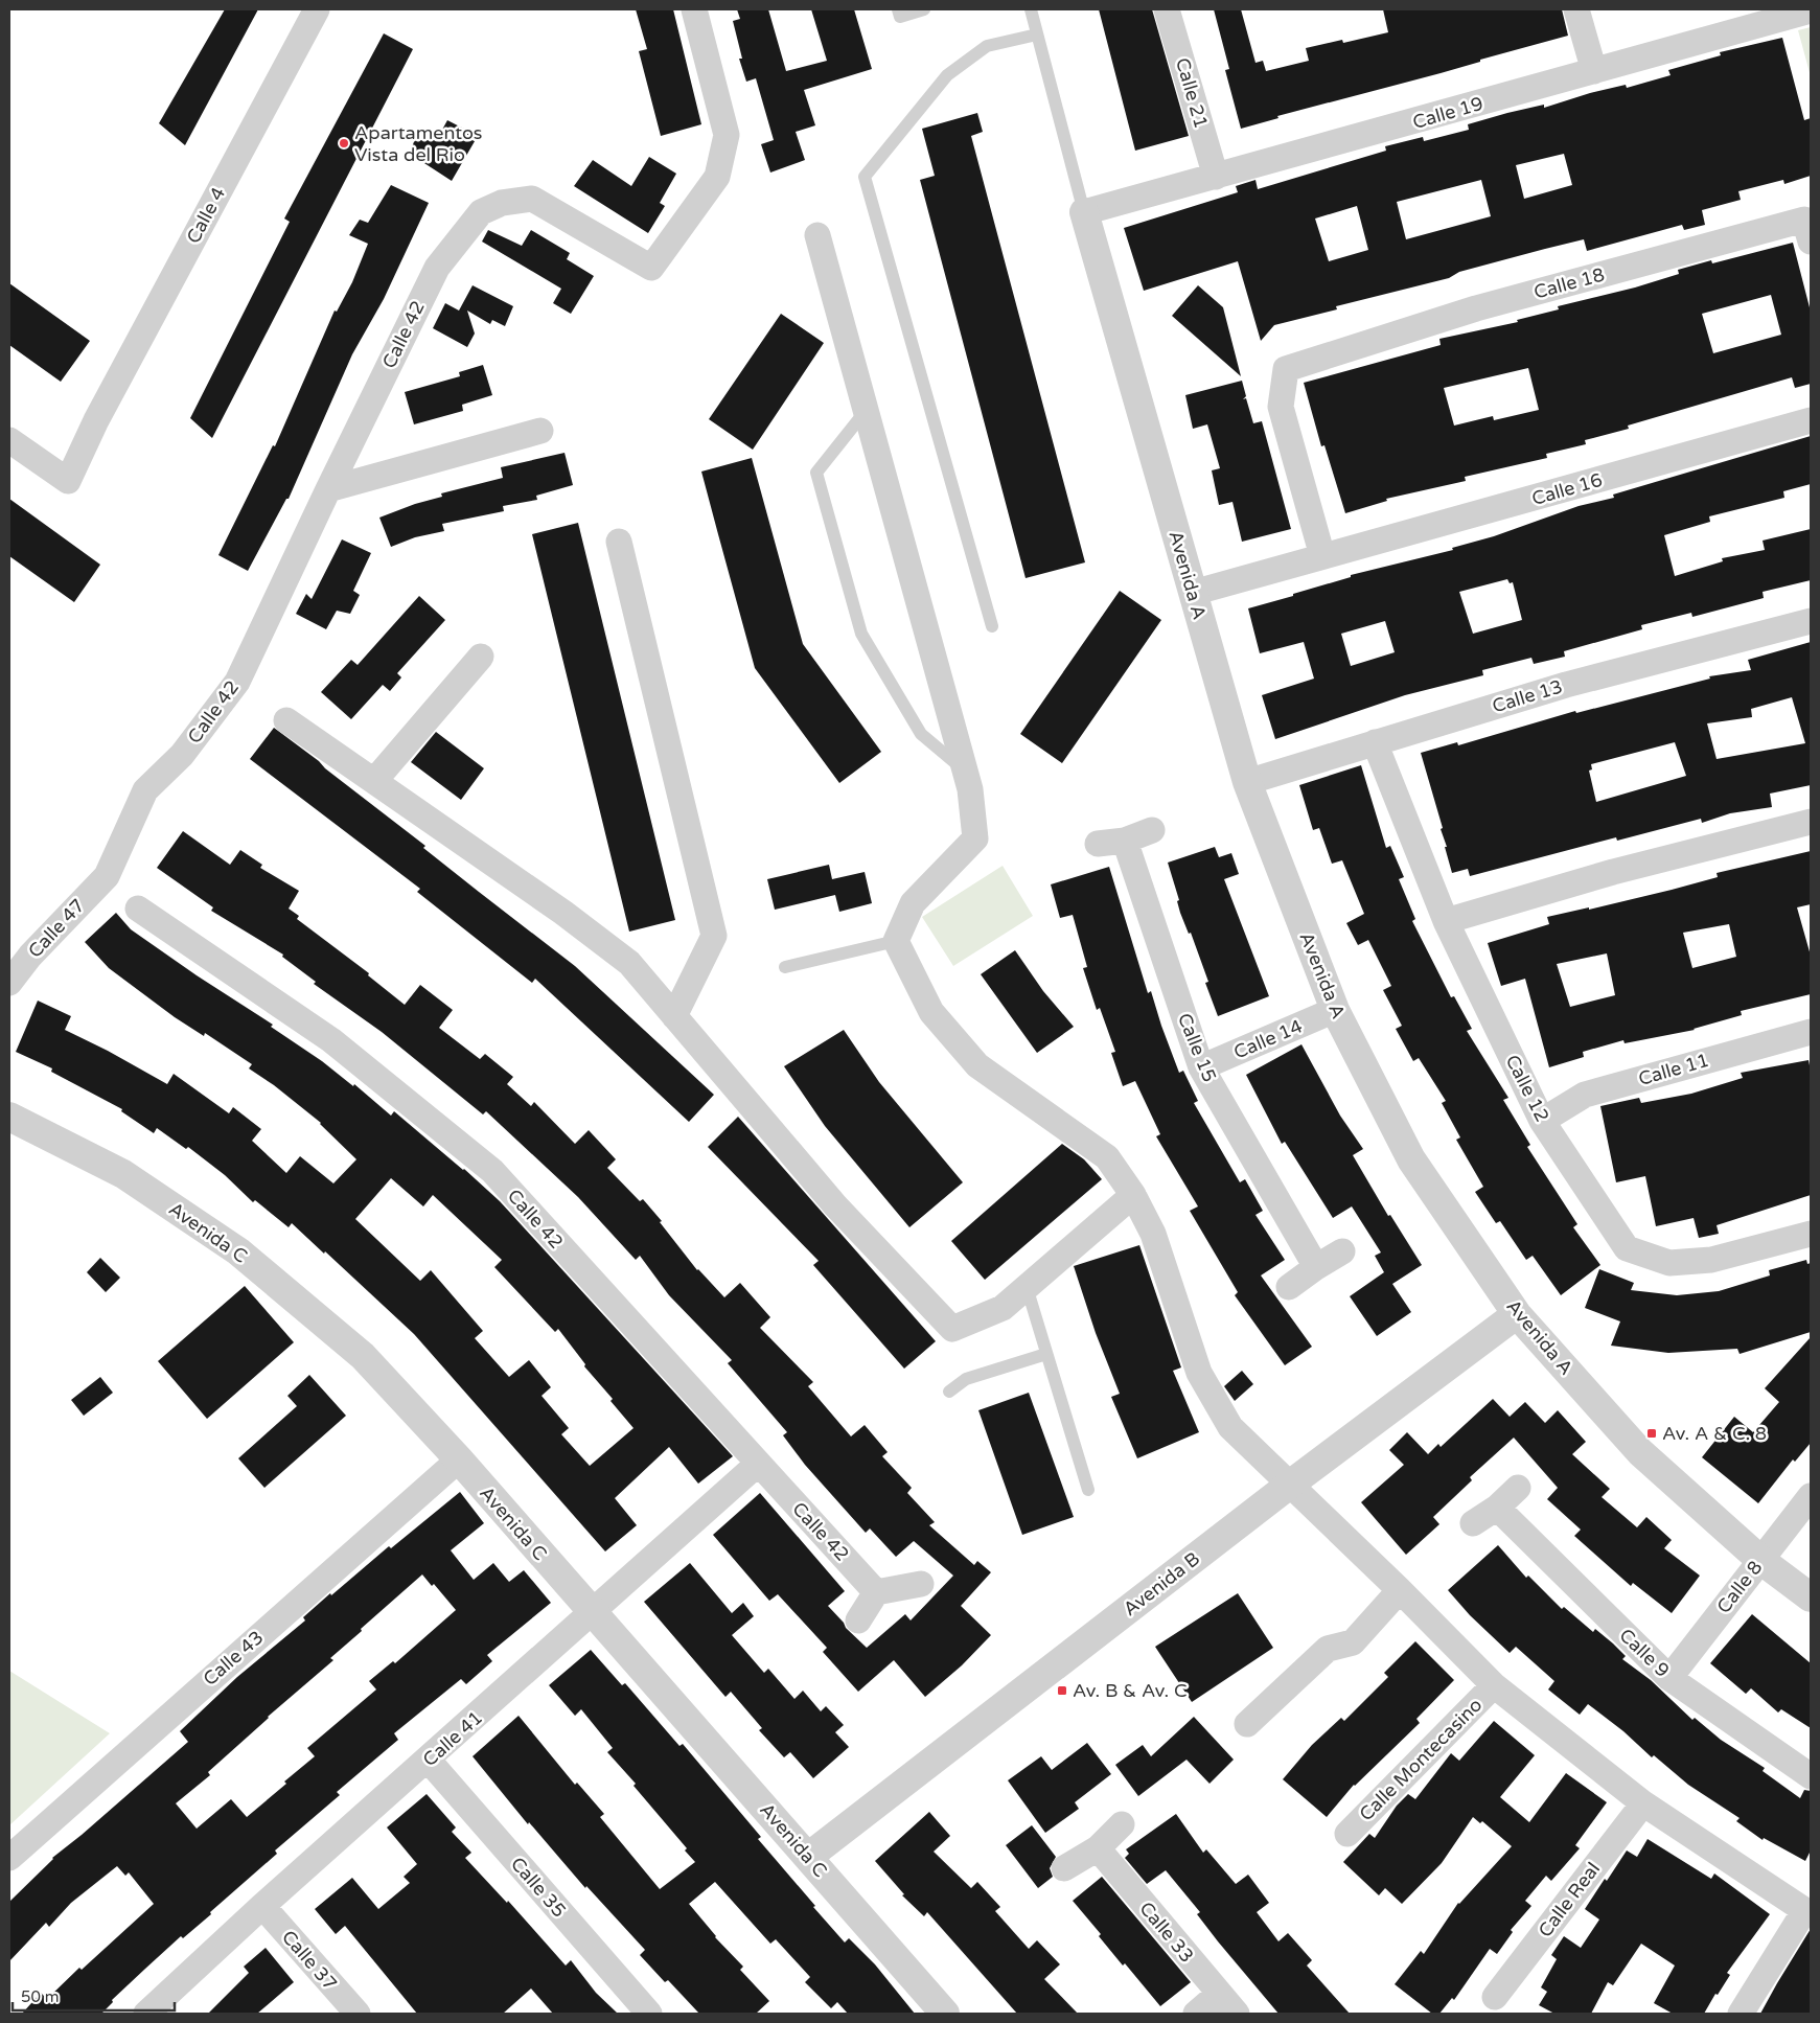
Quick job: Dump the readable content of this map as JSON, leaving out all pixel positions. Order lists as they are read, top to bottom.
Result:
{
  "streets": {
    "street": [
      "Calle 21",
      "Calle 19",
      "Calle 4",
      "Calle 18",
      "Calle 42",
      "Calle 16",
      "Avenida A",
      "Calle 13",
      "Calle 47",
      "Calle 14",
      "Calle 15",
      "Calle 11",
      "Calle 12",
      "Avenida C",
      "Avenida B",
      "Calle 8",
      "Calle 9",
      "Calle 43",
      "Calle 41",
      "Calle Montecasino",
      "Calle 35",
      "Calle Real",
      "Calle 33",
      "Calle 37"
    ]
  },
  "crossings": [
    ["Calle 21", "Calle 19"],
    ["Calle 19", "Avenida A"],
    ["Calle 18", "Calle 16"],
    ["Calle 42", "Calle 47"],
    ["Calle 42", "Calle 41"],
    ["Calle 16", "Avenida A"],
    ["Avenida A", "Calle 13"],
    ["Avenida A", "Calle 14"],
    ["Avenida A", "Avenida B"],
    ["Avenida A", "Calle 8"],
    ["Calle 13", "Calle 12"],
    ["Calle 14", "Calle 15"],
    ["Calle 11", "Calle 12"],
    ["Avenida C", "Avenida B"],
    ["Avenida C", "Calle 43"],
    ["Avenida C", "Calle 41"],
    ["Calle 8", "Calle 9"],
    ["Calle 41", "Calle 35"],
    ["Calle 41", "Calle 37"]
  ],
  "places": {
    "other": ["Apartamentos Vista del Rio"],
    "transit": ["Av. A & C. 8", "Av. B & Av. C"]
  },
  "scale_bar": "50 m"
}
